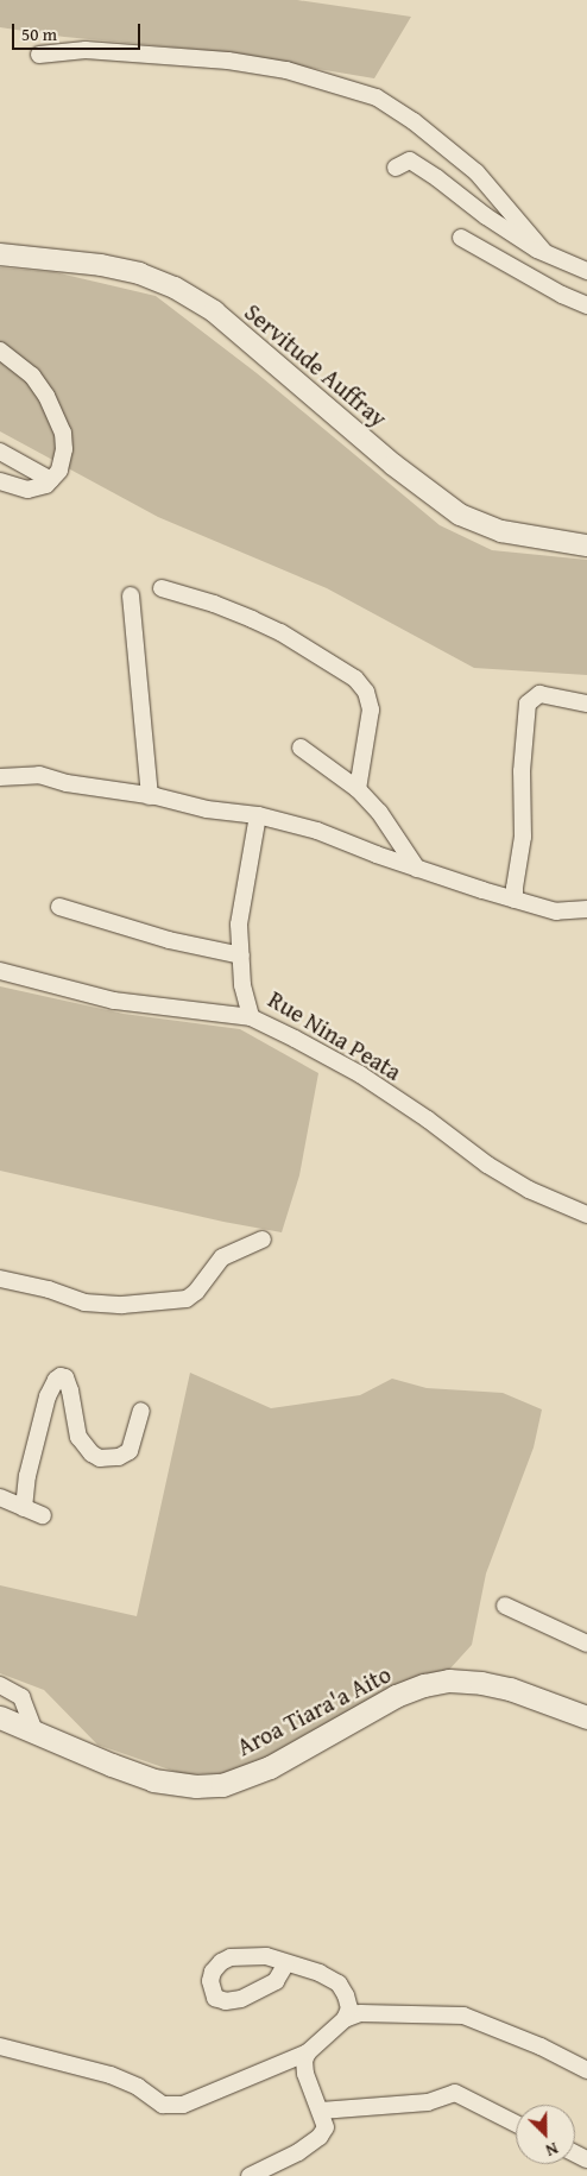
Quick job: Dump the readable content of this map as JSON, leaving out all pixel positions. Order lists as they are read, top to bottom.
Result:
{
  "streets": {
    "main road": ["Aroa Tiara'a Aito"],
    "street": ["Servitude Auffray", "Rue Nina Peata"]
  },
  "scale_bar": "50 m",
  "north": "bottom right"
}
